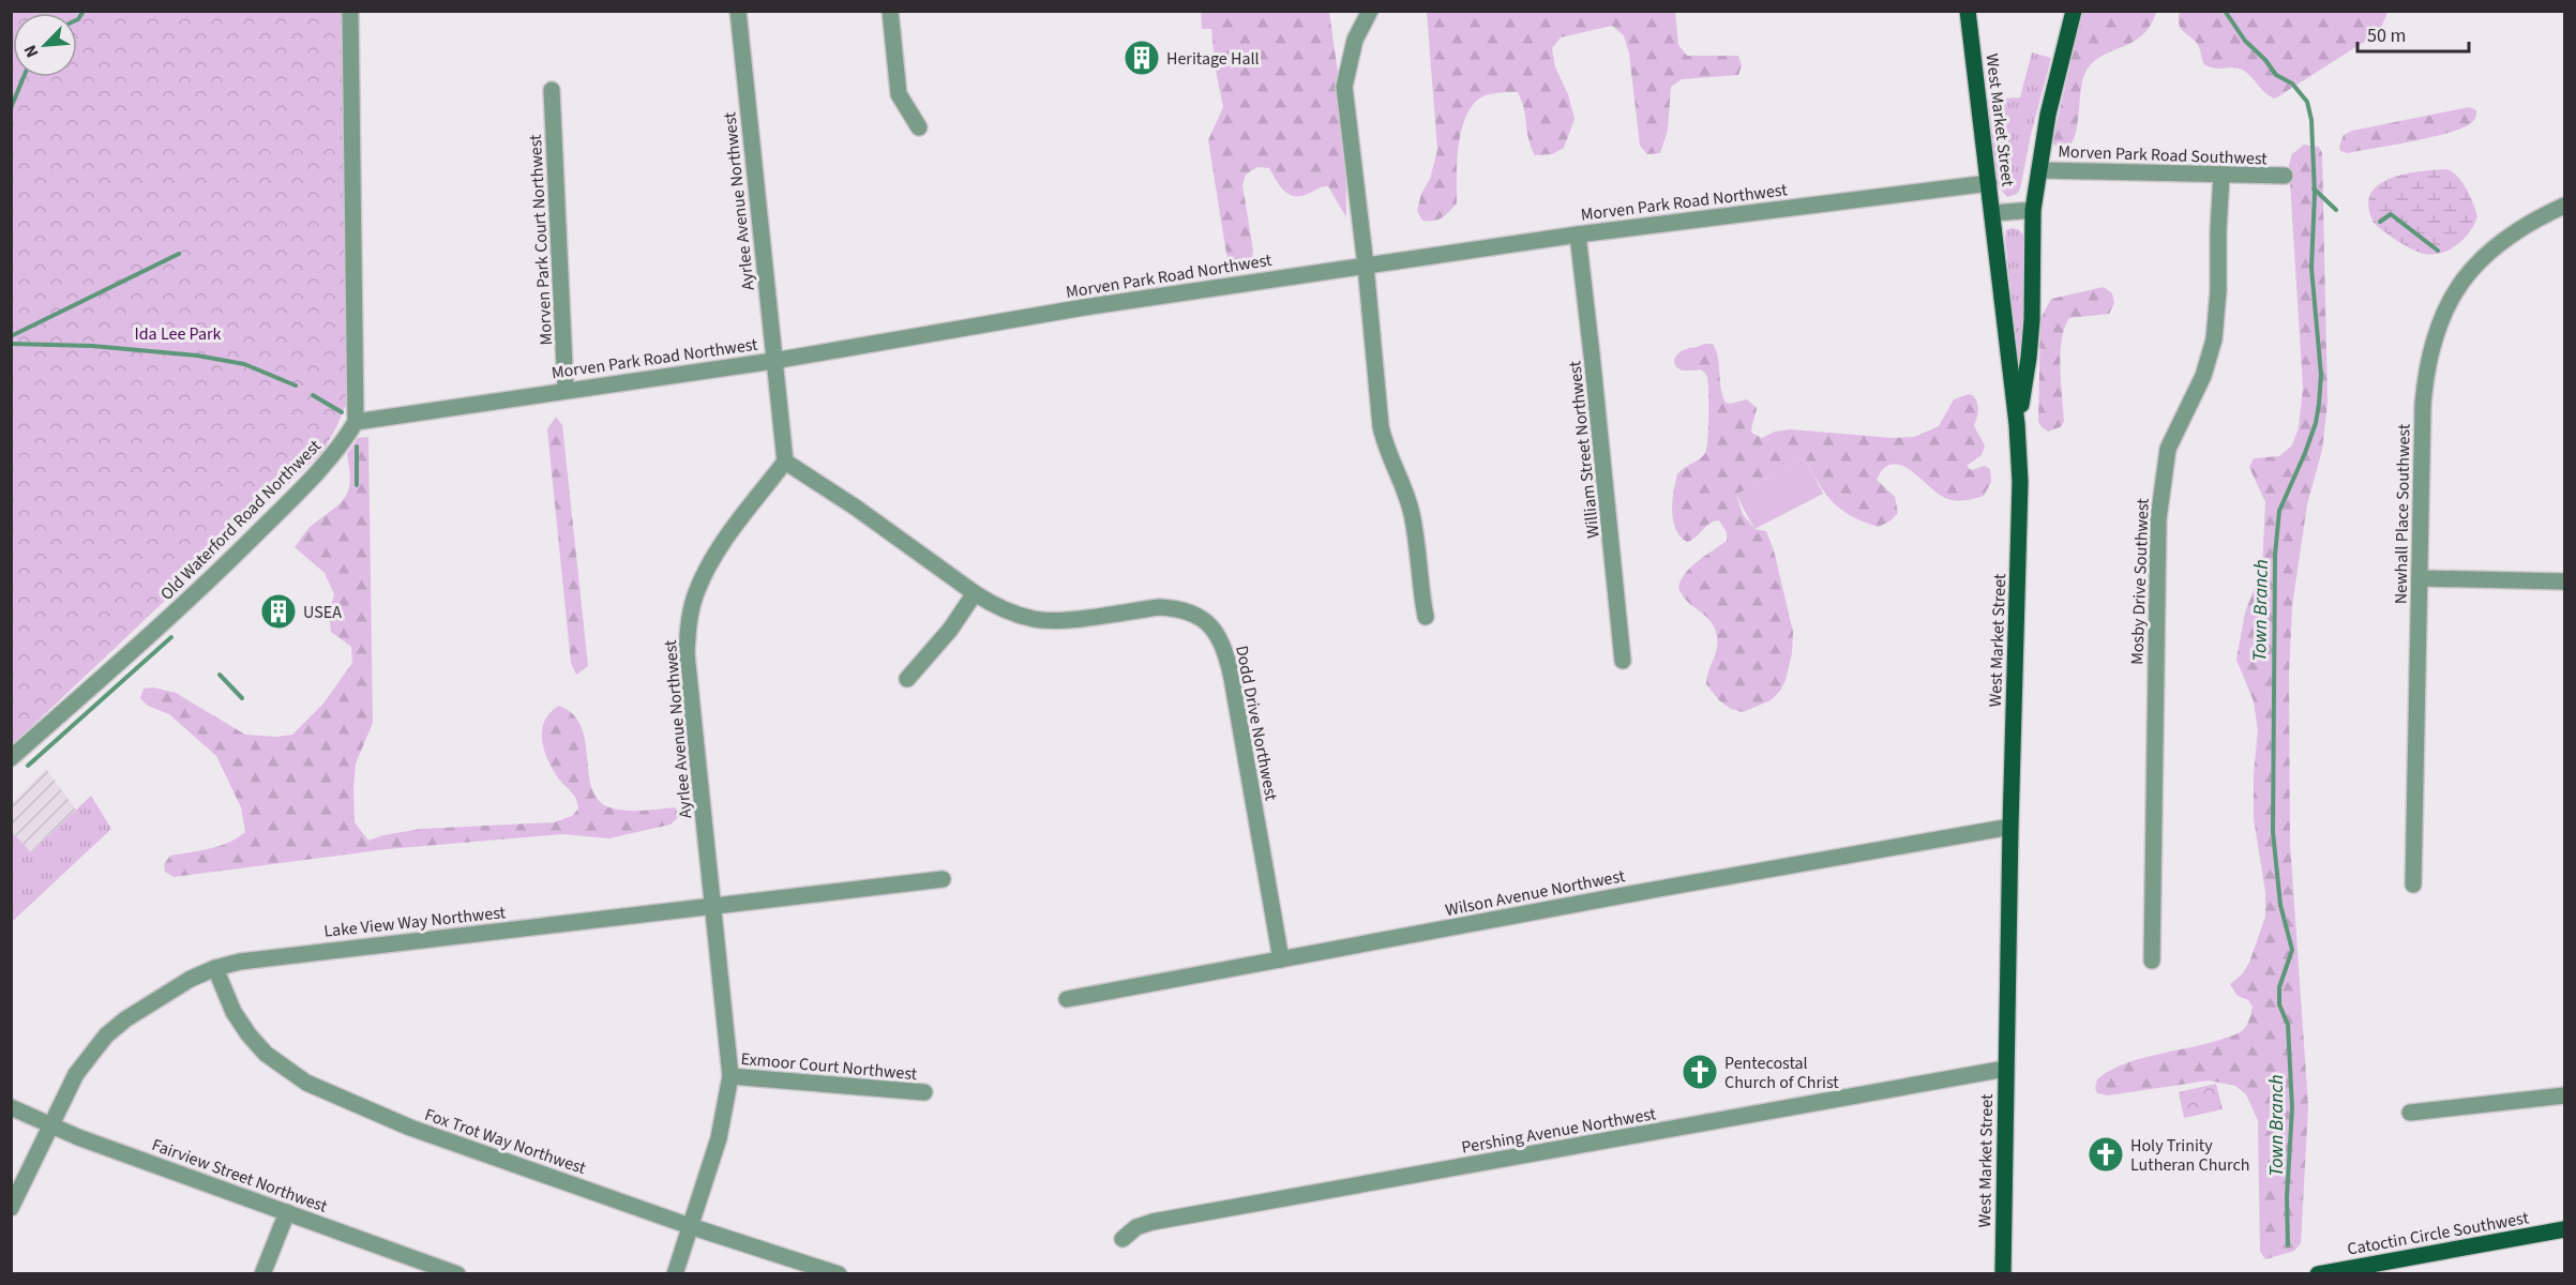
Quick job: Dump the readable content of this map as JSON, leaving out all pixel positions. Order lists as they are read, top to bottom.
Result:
{
  "streets": {
    "main road": ["West Market Street", "Catoctin Circle Southwest"],
    "street": [
      "Morven Park Road Southwest",
      "Ayrlee Avenue Northwest",
      "Morven Park Road Northwest",
      "Morven Park Court Northwest",
      "William Street Northwest",
      "Newhall Place Southwest",
      "Old Waterford Road Northwest",
      "Mosby Drive Southwest",
      "Dodd Drive Northwest",
      "Wilson Avenue Northwest",
      "Lake View Way Northwest",
      "Exmoor Court Northwest",
      "Pershing Avenue Northwest",
      "Fox Trot Way Northwest",
      "Fairview Street Northwest"
    ]
  },
  "crossings": [
    ["West Market Street", "Morven Park Road Northwest"],
    ["West Market Street", "Wilson Avenue Northwest"],
    ["West Market Street", "Pershing Avenue Northwest"],
    ["Morven Park Road Southwest", "Mosby Drive Southwest"],
    ["Ayrlee Avenue Northwest", "Morven Park Road Northwest"],
    ["Ayrlee Avenue Northwest", "Dodd Drive Northwest"],
    ["Ayrlee Avenue Northwest", "Lake View Way Northwest"],
    ["Ayrlee Avenue Northwest", "Exmoor Court Northwest"],
    ["Ayrlee Avenue Northwest", "Fox Trot Way Northwest"],
    ["Morven Park Road Northwest", "Morven Park Court Northwest"],
    ["Morven Park Road Northwest", "William Street Northwest"],
    ["Morven Park Road Northwest", "Old Waterford Road Northwest"],
    ["Dodd Drive Northwest", "Wilson Avenue Northwest"],
    ["Lake View Way Northwest", "Fox Trot Way Northwest"],
    ["Lake View Way Northwest", "Fairview Street Northwest"]
  ],
  "water": ["Town Branch"],
  "parks": ["Ida Lee Park"],
  "places": {
    "building": ["Heritage Hall", "USEA"],
    "church": ["Pentecostal Church of Christ", "Holy Trinity Lutheran Church"]
  },
  "scale_bar": "50 m",
  "north": "bottom left"
}
